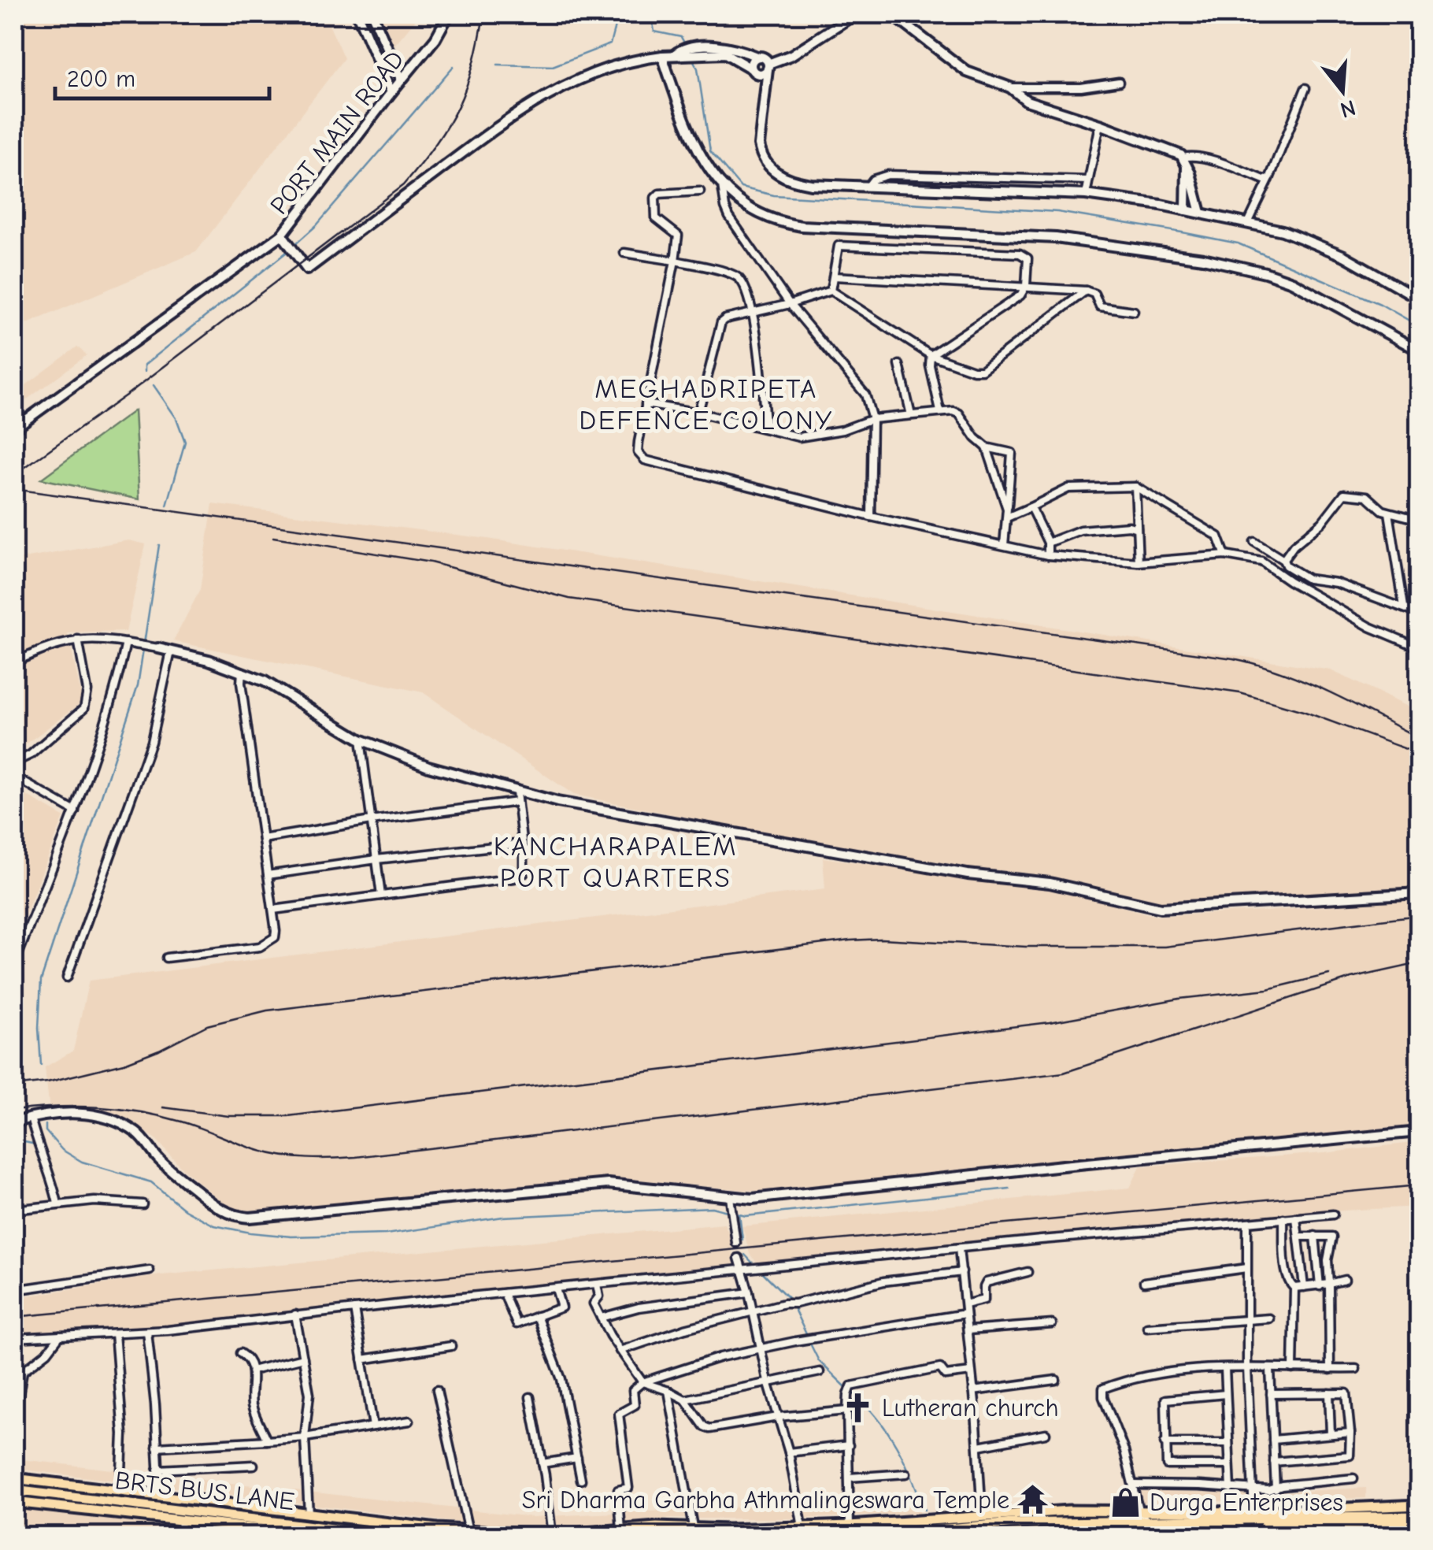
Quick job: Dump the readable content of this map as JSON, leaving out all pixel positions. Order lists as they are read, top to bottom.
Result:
{
  "streets": {
    "main road": ["BRTS BUS LANE"],
    "street": ["PORT MAIN ROAD"]
  },
  "districts": ["MEGHADRIPETA DEFENCE COLONY", "KANCHARAPALEM PORT QUARTERS"],
  "places": {
    "church": ["Lutheran church"],
    "temple": ["Sri Dharma Garbha Athmalingeswara Temple"],
    "shop": ["Durga Enterprises"]
  },
  "scale_bar": "200 m",
  "north": "bottom"
}
